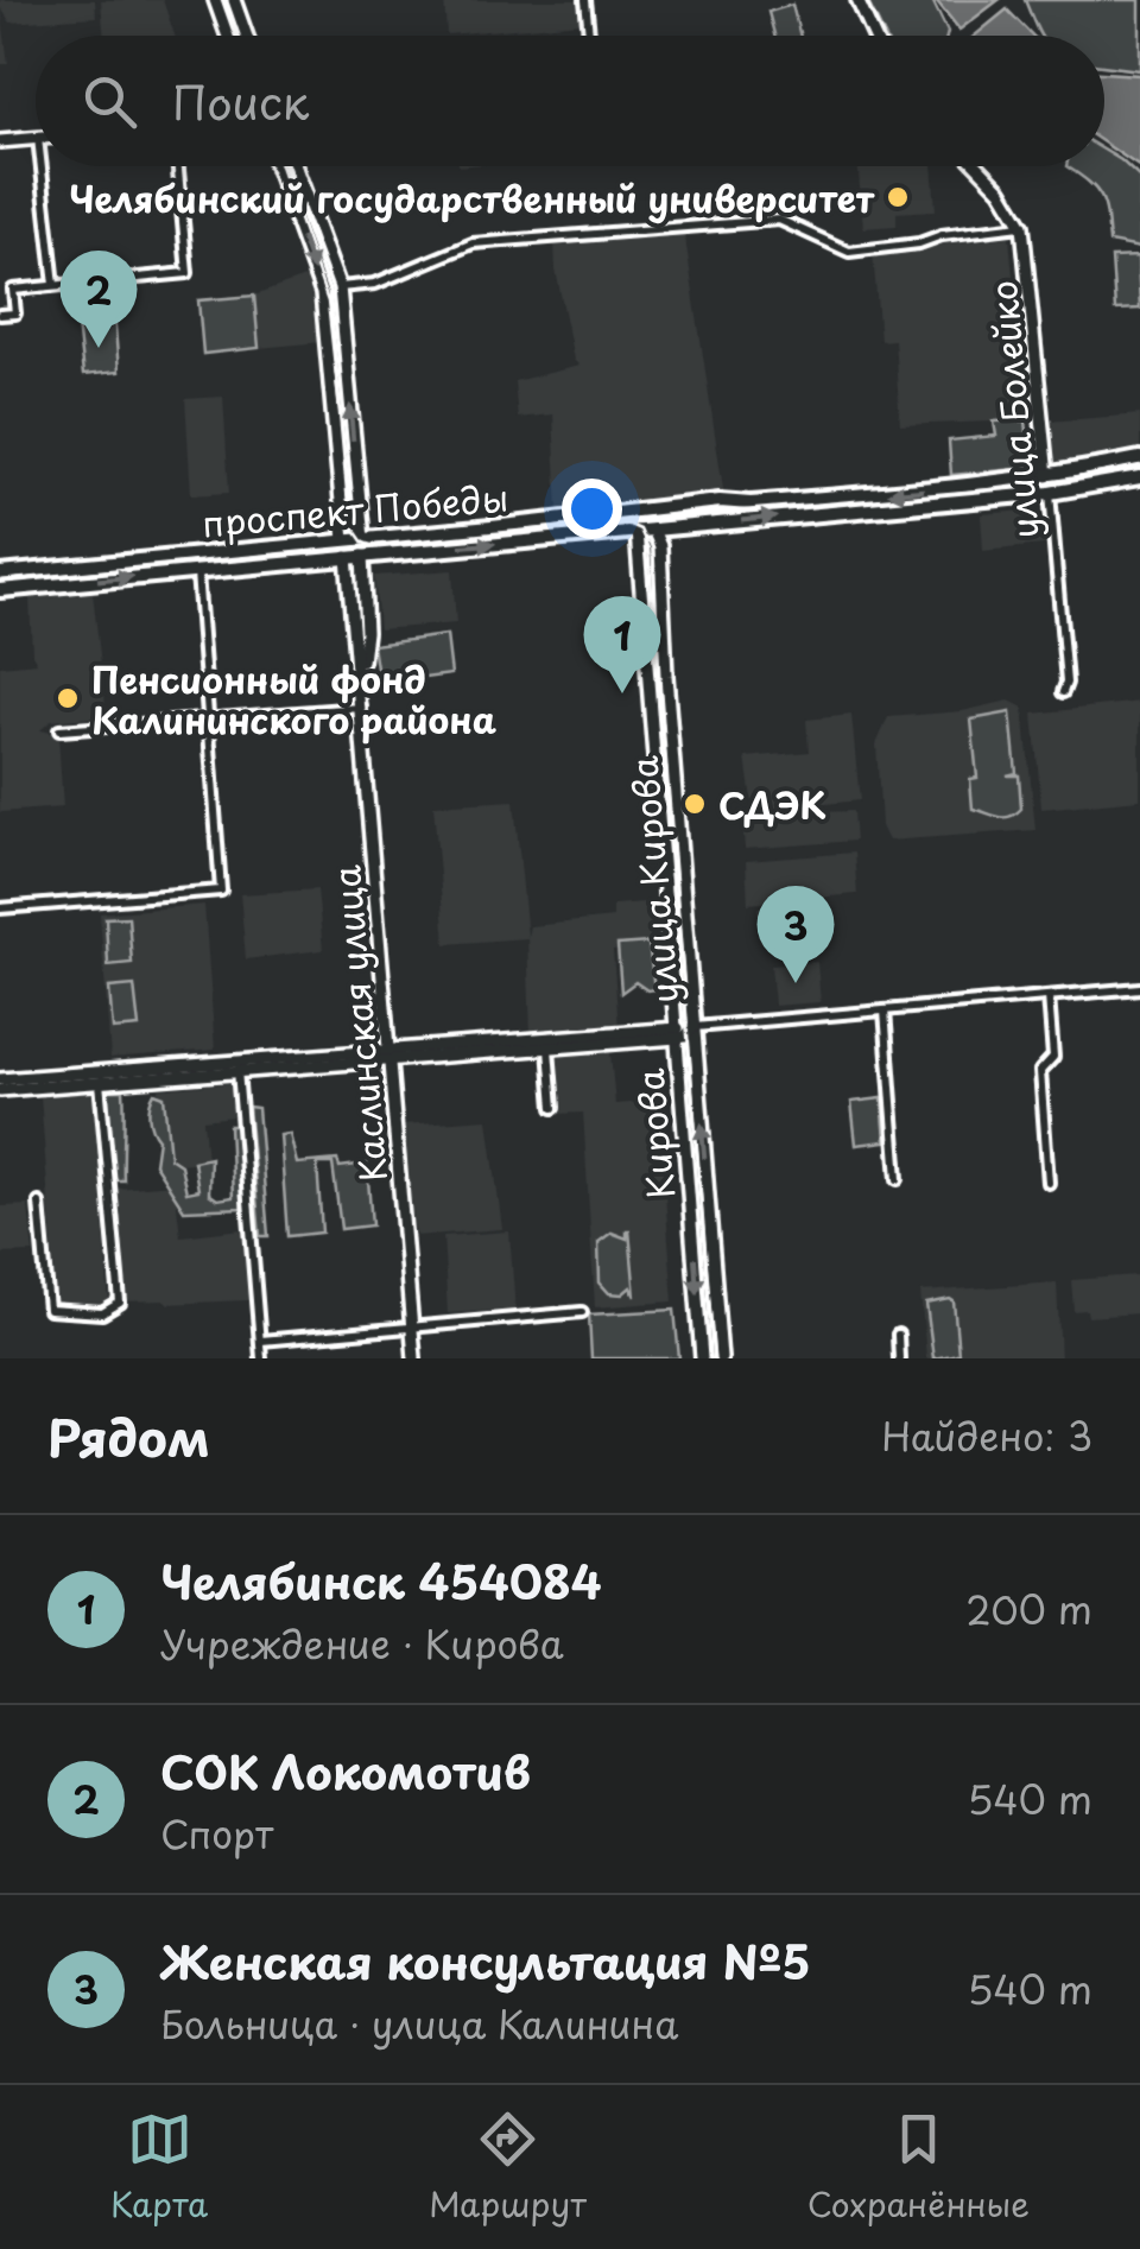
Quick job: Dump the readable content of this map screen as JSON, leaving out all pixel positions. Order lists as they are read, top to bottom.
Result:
{
  "streets": {
    "main road": [
      "улица Болейко",
      "проспект Победы",
      "улица Кирова",
      "Каслинская улица",
      "Кирова"
    ]
  },
  "crossings": [
    ["улица Болейко", "проспект Победы"],
    ["проспект Победы", "улица Кирова"],
    ["проспект Победы", "Каслинская улица"],
    ["проспект Победы", "Кирова"]
  ],
  "one_way": ["улица Кирова", "Кирова"],
  "places": ["Челябинский государственный университет", "Пенсионный фонд Калининского района", "СДЭК"],
  "page": {
    "search": "Поиск",
    "pins": ["2", "1", "3"],
    "heading": ["Рядом", "Найдено: 3"],
    "list": [
      {
        "mark": "1",
        "name": "Челябинск 454084",
        "note": "Учреждение · Кирова",
        "value": "200 m"
      },
      {
        "mark": "2",
        "name": "СОК Локомотив",
        "note": "Спорт",
        "value": "540 m"
      },
      {
        "mark": "3",
        "name": "Женская консультация №5",
        "note": "Больница · улица Калинина",
        "value": "540 m"
      }
    ],
    "nav": ["Карта", "Маршрут", "Сохранённые"]
  }
}
